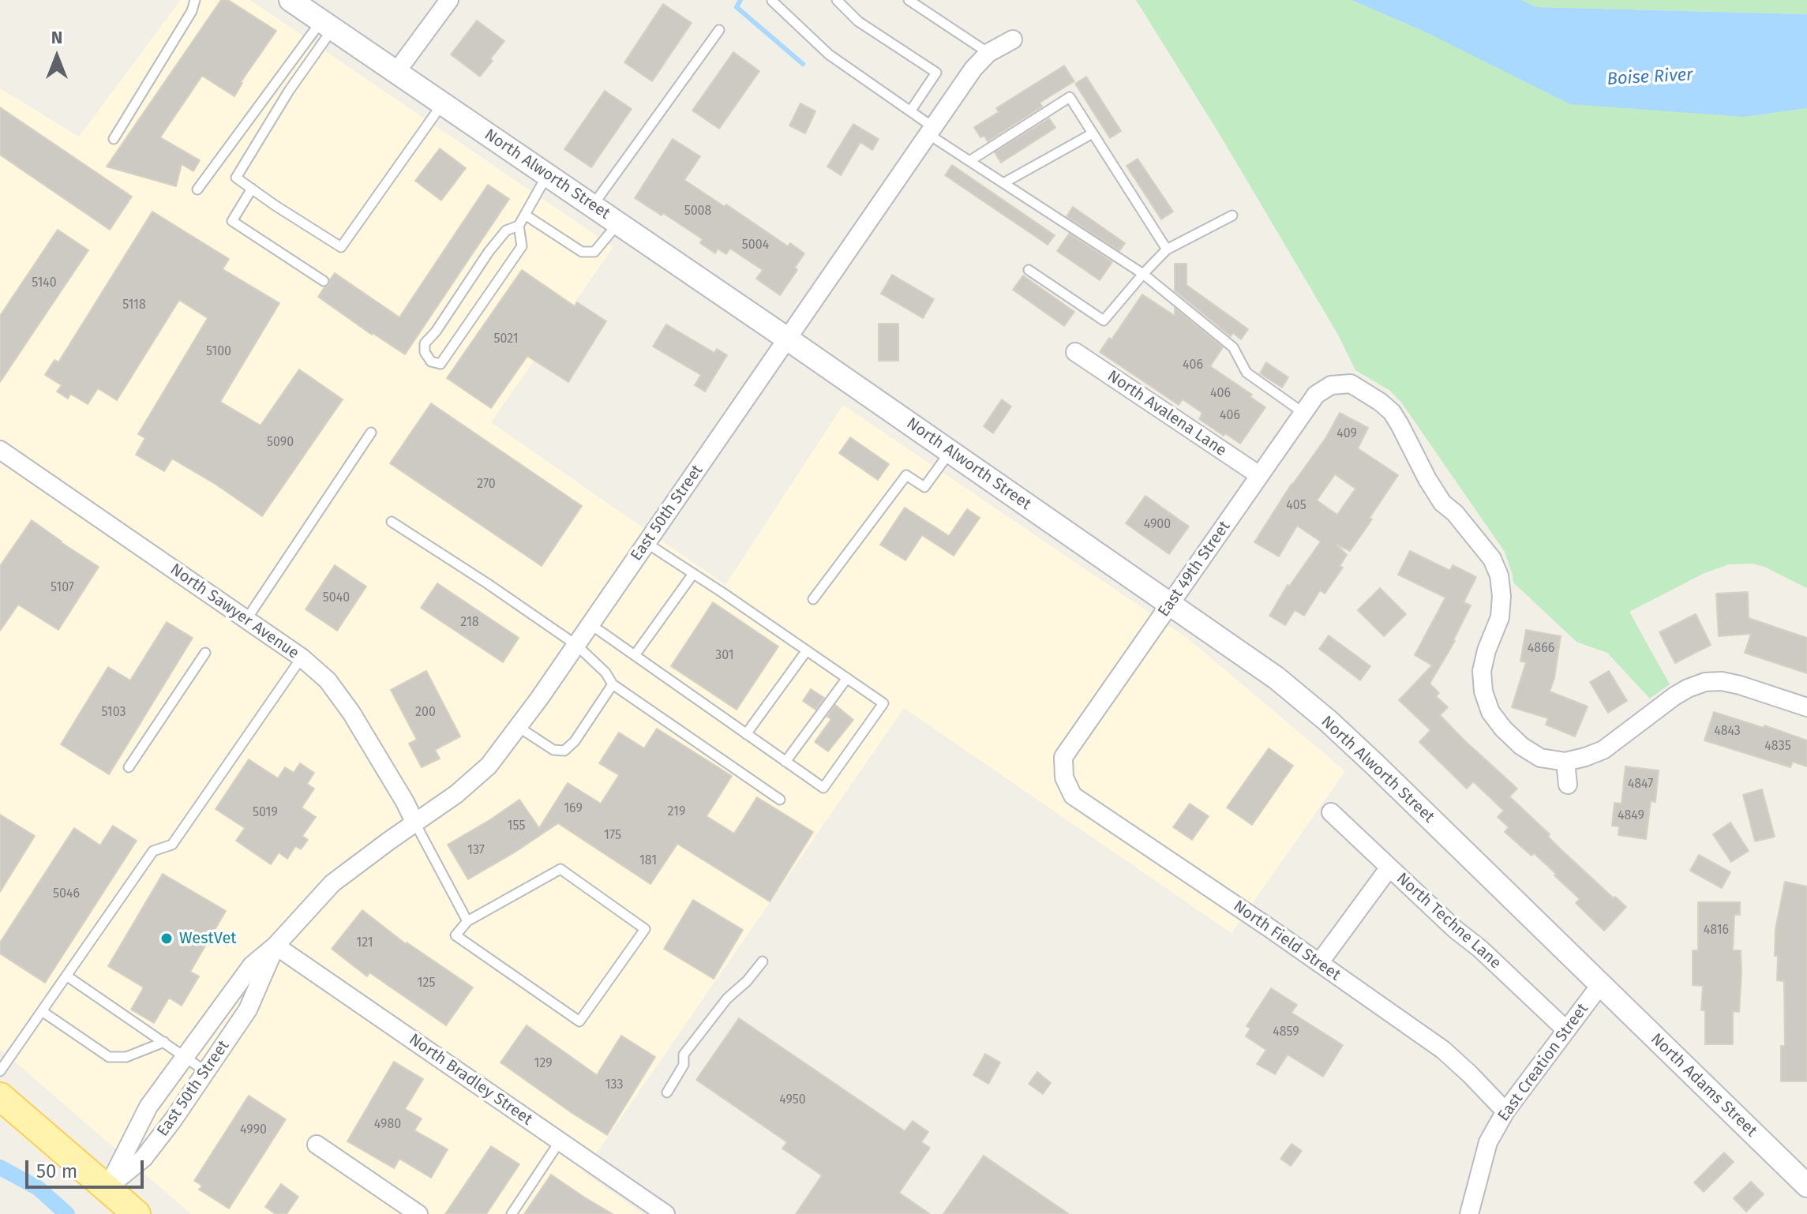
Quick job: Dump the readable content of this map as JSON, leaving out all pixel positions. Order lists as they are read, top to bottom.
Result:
{
  "streets": {
    "street": [
      "North Alworth Street",
      "North Avalena Lane",
      "East 50th Street",
      "East 49th Street",
      "North Sawyer Avenue",
      "North Techne Lane",
      "North Field Street",
      "East Creation Street",
      "North Bradley Street",
      "North Adams Street"
    ]
  },
  "crossings": [
    ["North Alworth Street", "East 50th Street"],
    ["North Alworth Street", "East 49th Street"],
    ["North Alworth Street", "East Creation Street"],
    ["North Alworth Street", "North Adams Street"],
    ["North Avalena Lane", "East 49th Street"],
    ["East 50th Street", "North Sawyer Avenue"],
    ["East 50th Street", "North Bradley Street"],
    ["East 49th Street", "North Field Street"],
    ["North Techne Lane", "East Creation Street"],
    ["North Field Street", "East Creation Street"],
    ["East Creation Street", "North Adams Street"]
  ],
  "water": ["Boise River"],
  "places": ["WestVet"],
  "house_numbers": [
    "5008",
    "5004",
    "5140",
    "5118",
    "5021",
    "5100",
    "406",
    "406",
    "406",
    "409",
    "5090",
    "270",
    "405",
    "4900",
    "5107",
    "5040",
    "218",
    "4866",
    "301",
    "5103",
    "200",
    "4843",
    "4835",
    "4847",
    "169",
    "219",
    "5019",
    "4849",
    "155",
    "175",
    "137",
    "181",
    "5046",
    "4816",
    "121",
    "125",
    "4859",
    "129",
    "133",
    "4950",
    "4980",
    "4990"
  ],
  "scale_bar": "50 m",
  "north": "top"
}
